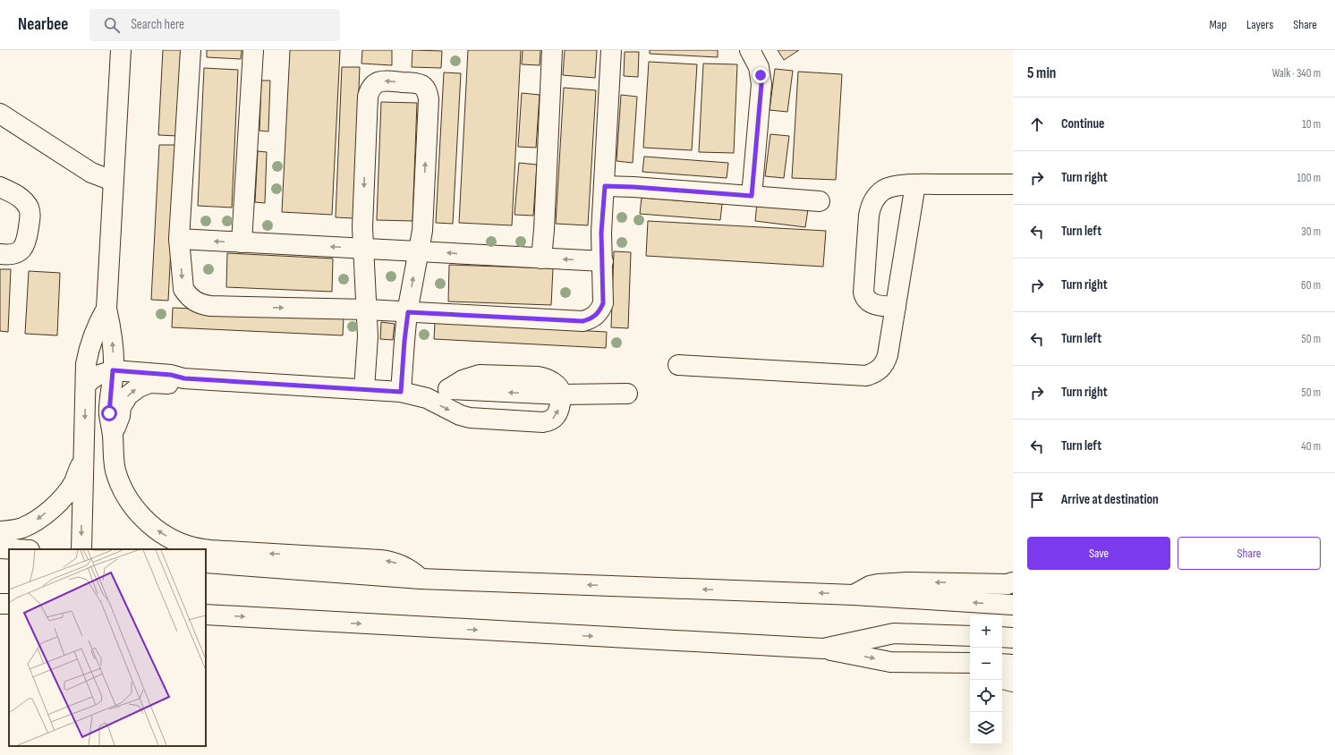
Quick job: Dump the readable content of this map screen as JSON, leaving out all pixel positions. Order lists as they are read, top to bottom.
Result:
{
  "page": {
    "header": "Nearbee",
    "search": "Search here",
    "nav": ["Map", "Layers", "Share"],
    "heading": ["5 min", "Walk · 340 m"],
    "list": [
      ["Continue", "10 m"],
      ["Turn right", "100 m"],
      ["Turn left", "30 m"],
      ["Turn right", "60 m"],
      ["Turn left", "50 m"],
      ["Turn right", "50 m"],
      ["Turn left", "40 m"],
      "Arrive at destination"
    ],
    "buttons": ["Save", "Share"],
    "map_buttons": ["+", "−"]
  }
}
